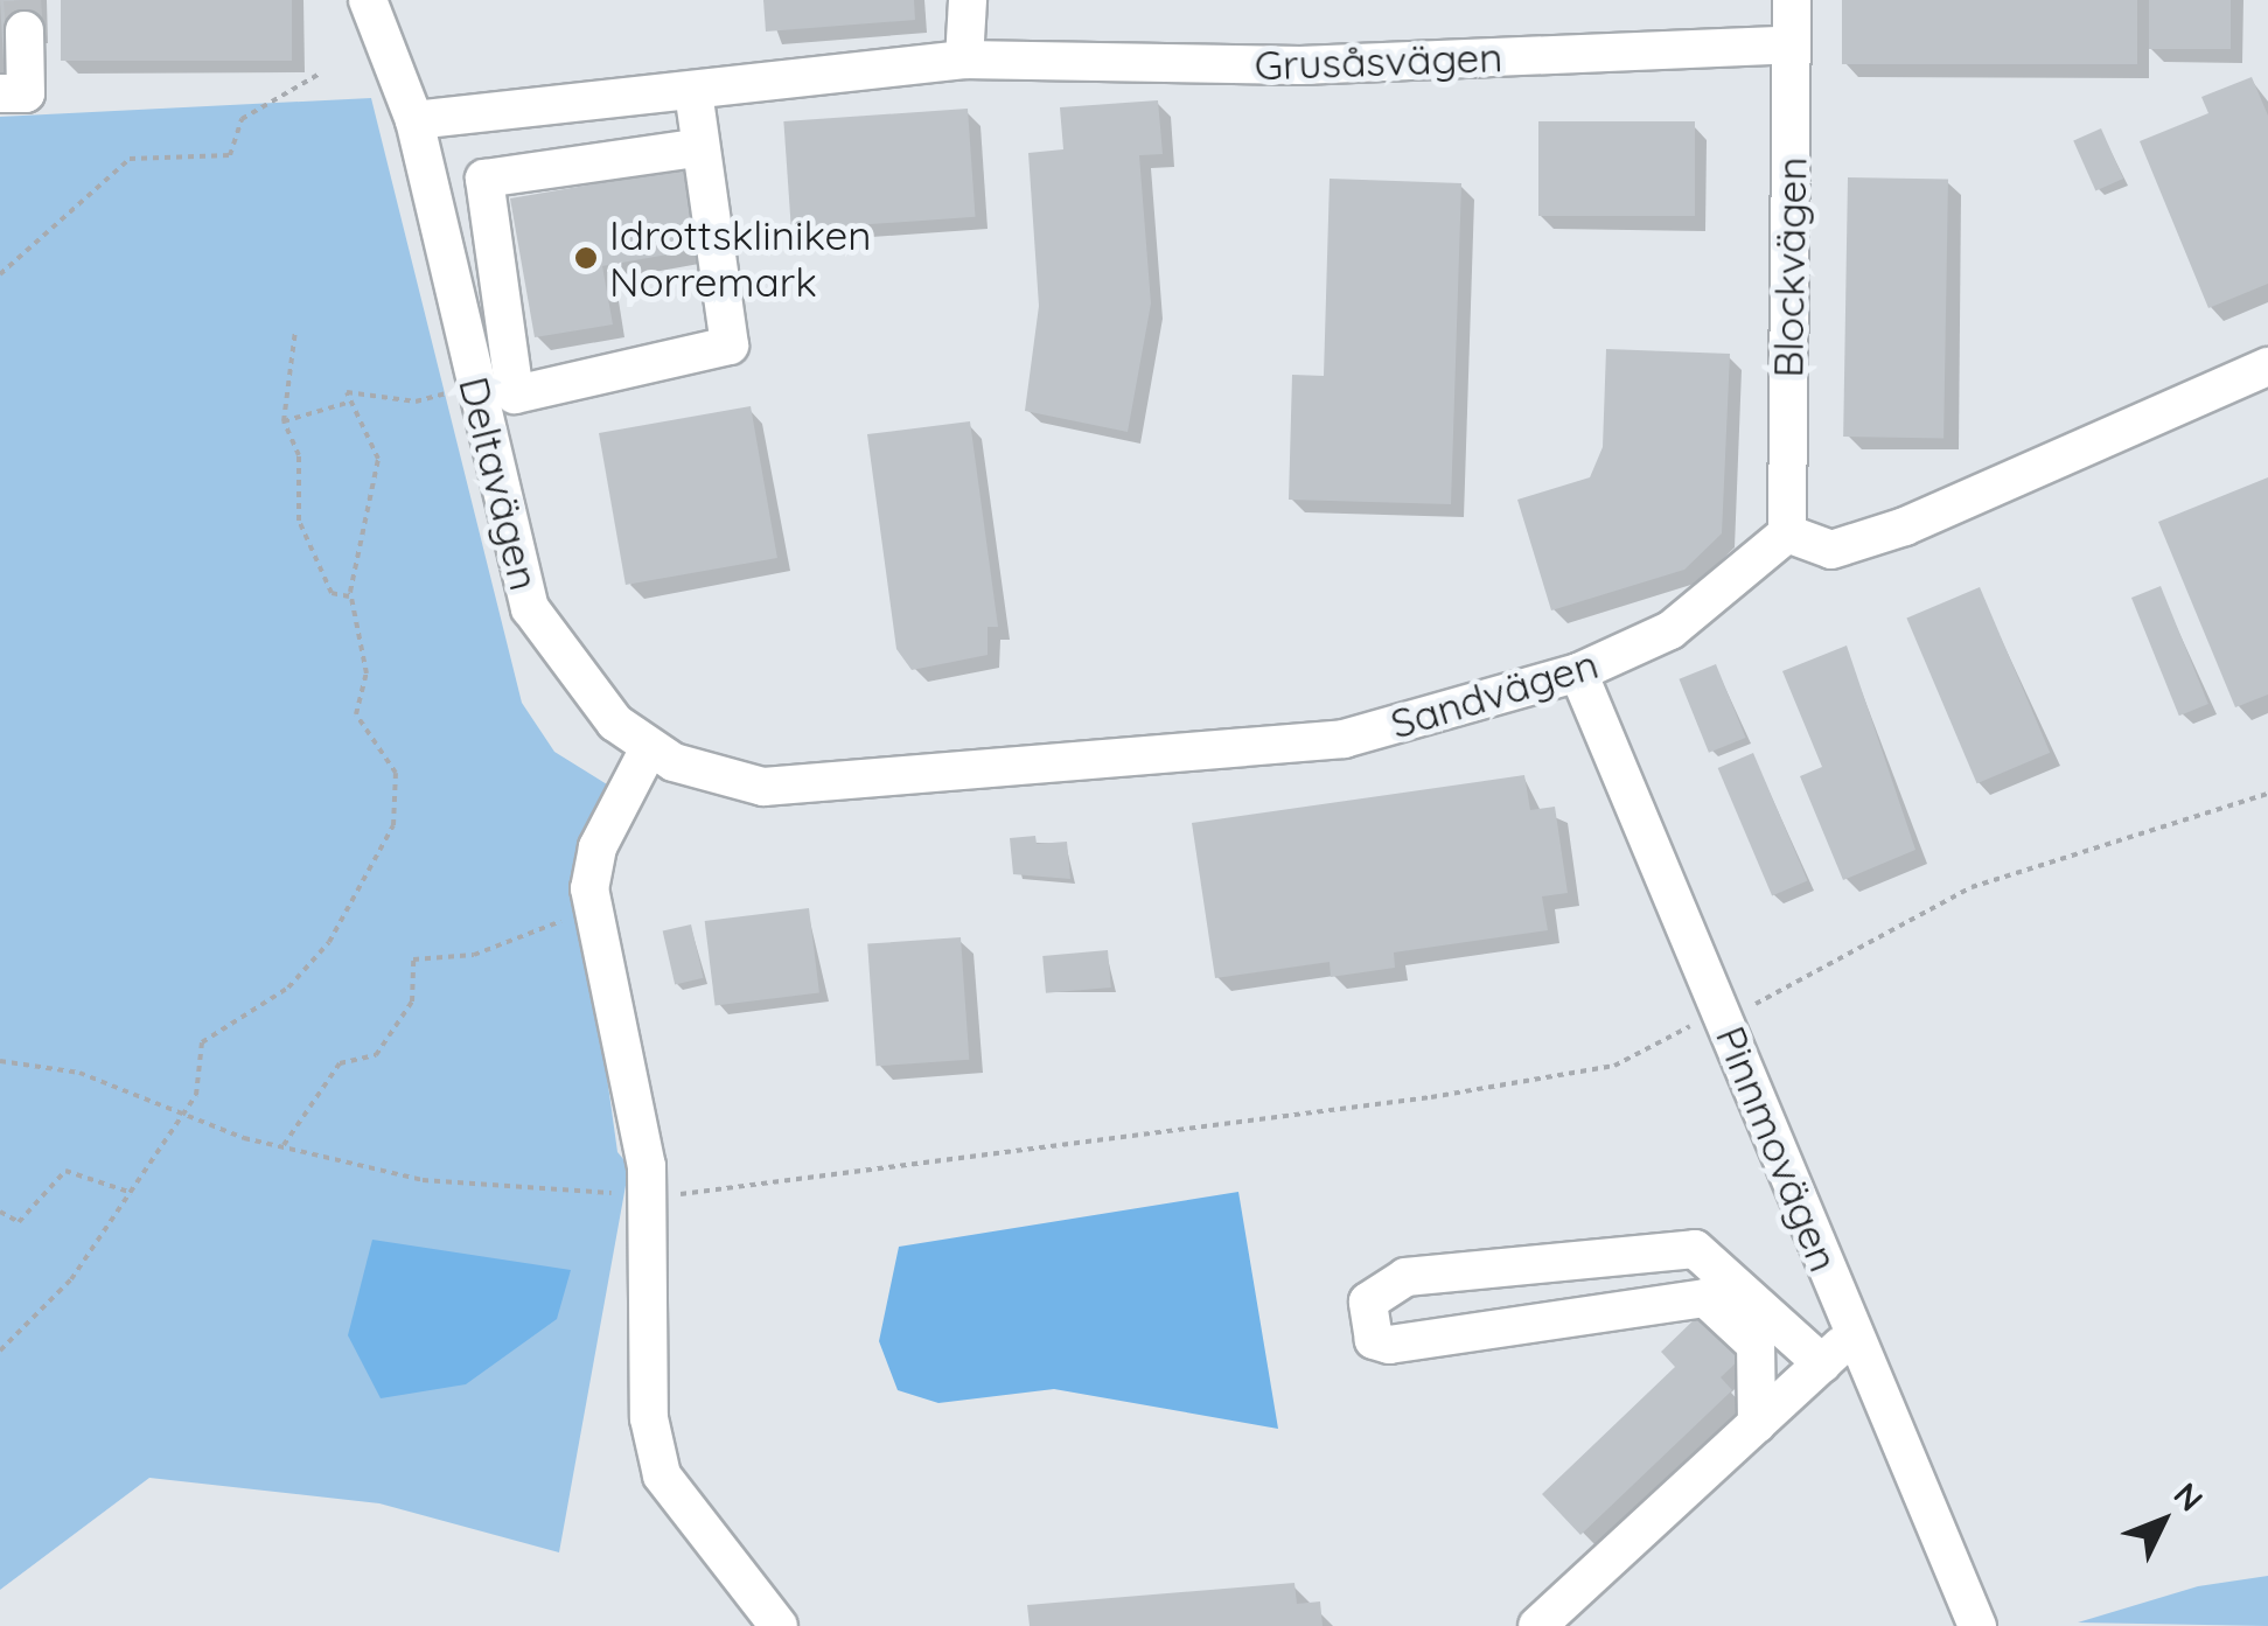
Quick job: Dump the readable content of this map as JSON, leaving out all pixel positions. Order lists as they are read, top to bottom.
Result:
{
  "streets": {
    "street": [
      "Grusåsvägen",
      "Blockvägen",
      "Deltavägen",
      "Sandvägen",
      "Pinnmovägen"
    ]
  },
  "crossings": [
    ["Grusåsvägen", "Blockvägen"],
    ["Grusåsvägen", "Deltavägen"],
    ["Blockvägen", "Sandvägen"],
    ["Deltavägen", "Sandvägen"],
    ["Sandvägen", "Pinnmovägen"]
  ],
  "places": ["Idrottskliniken Norremark"],
  "north": "top right"
}
